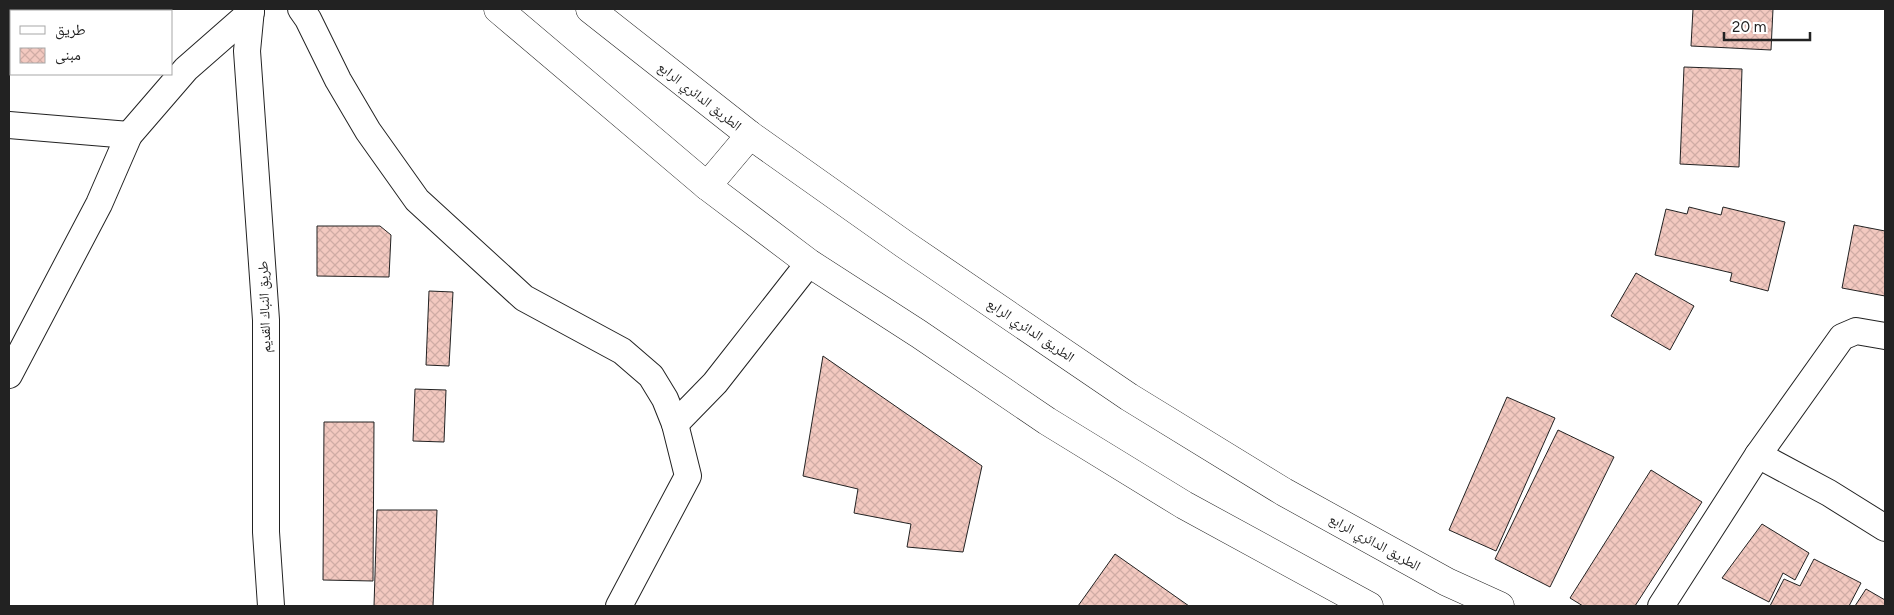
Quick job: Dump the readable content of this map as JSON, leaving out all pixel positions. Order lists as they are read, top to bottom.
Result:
{
  "streets": {
    "main road": ["الطريق الدائري الرابع"],
    "street": ["طريق النباك القديم"]
  },
  "legend": ["طريق", "مبنى"],
  "scale_bar": "20 m"
}
